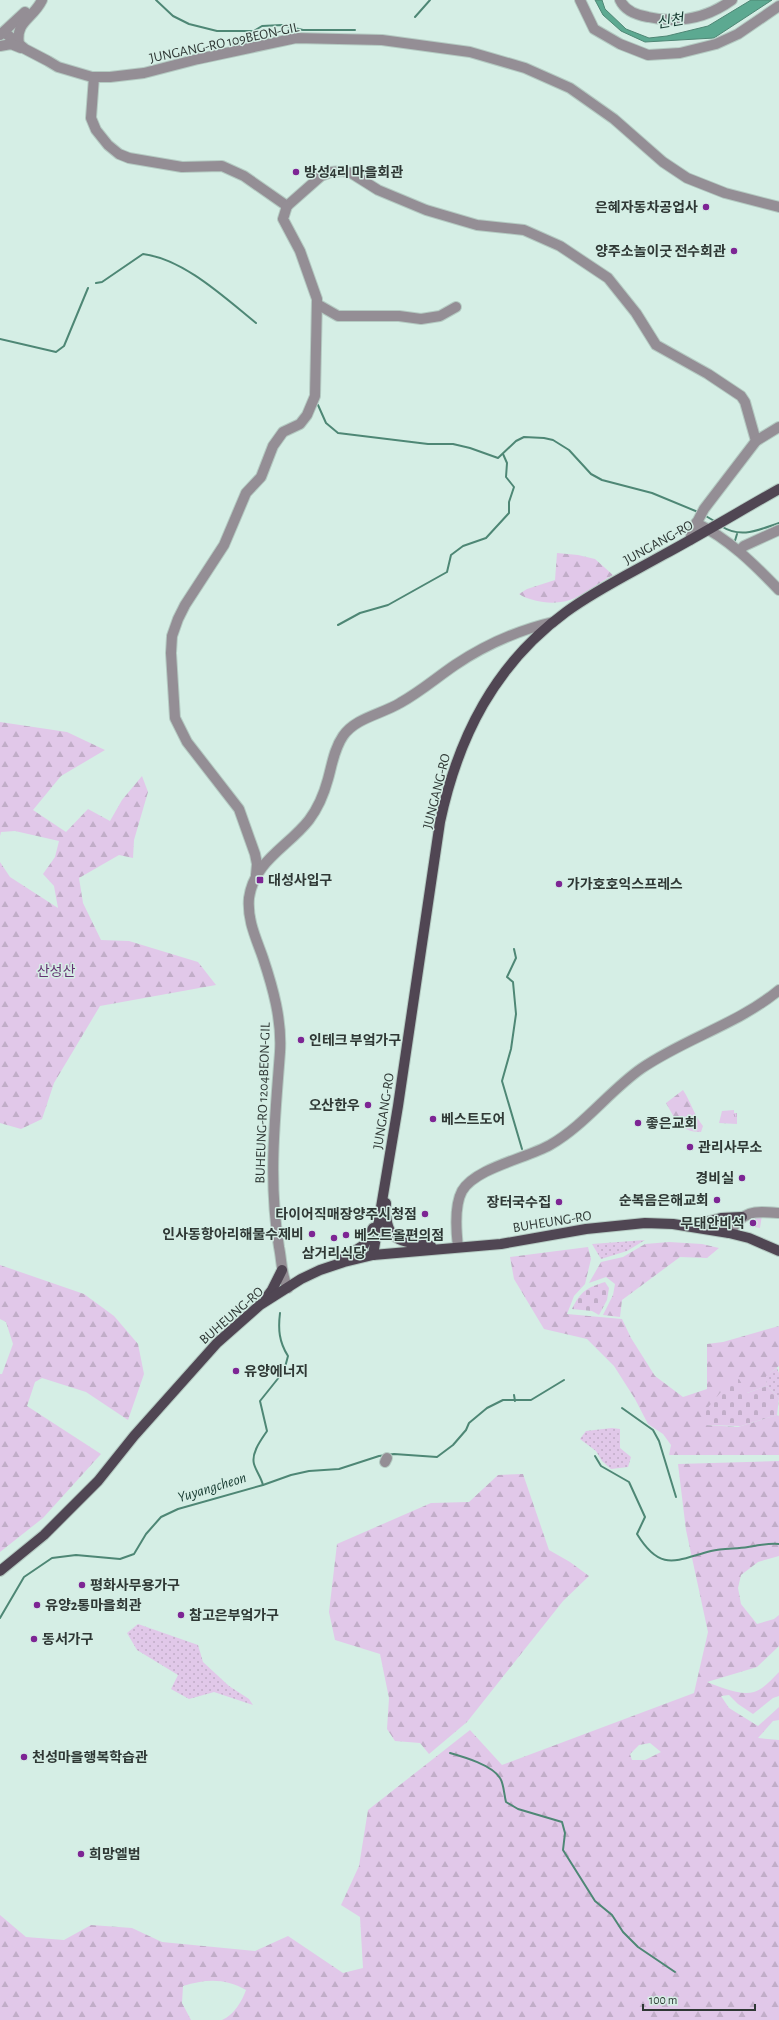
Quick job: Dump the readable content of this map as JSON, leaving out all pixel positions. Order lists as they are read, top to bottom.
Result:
{
  "streets": {
    "main road": ["JUNGANG-RO", "BUHEUNG-RO"],
    "street": ["JUNGANG-RO 109BEON-GIL", "BUHEUNG-RO 1204BEON-GIL"]
  },
  "crossings": [
    ["JUNGANG-RO", "BUHEUNG-RO 1204BEON-GIL"],
    ["JUNGANG-RO", "BUHEUNG-RO"],
    ["BUHEUNG-RO 1204BEON-GIL", "BUHEUNG-RO"]
  ],
  "water": ["신천", "Yuyangcheon"],
  "parks": ["산성산"],
  "places": {
    "other": [
      "방성4리 마을회관",
      "은혜자동차공업사",
      "양주소놀이굿 전수회관",
      "가가호호익스프레스",
      "인테크 부엌가구",
      "오산한우",
      "베스트도어",
      "좋은교회",
      "관리사무소",
      "경비실",
      "순복음은해교회",
      "장터국수집",
      "타이어직매장양주시청점",
      "무태안비석",
      "인사동항아리해물수제비",
      "베스트올편의점",
      "삼거리식당",
      "유양에너지",
      "평화사무용가구",
      "유양2통마을회관",
      "참고은부엌가구",
      "동서가구",
      "천성마을행복학습관",
      "희망엘범"
    ],
    "transit": ["대성사입구"]
  },
  "scale_bar": "100 m"
}
